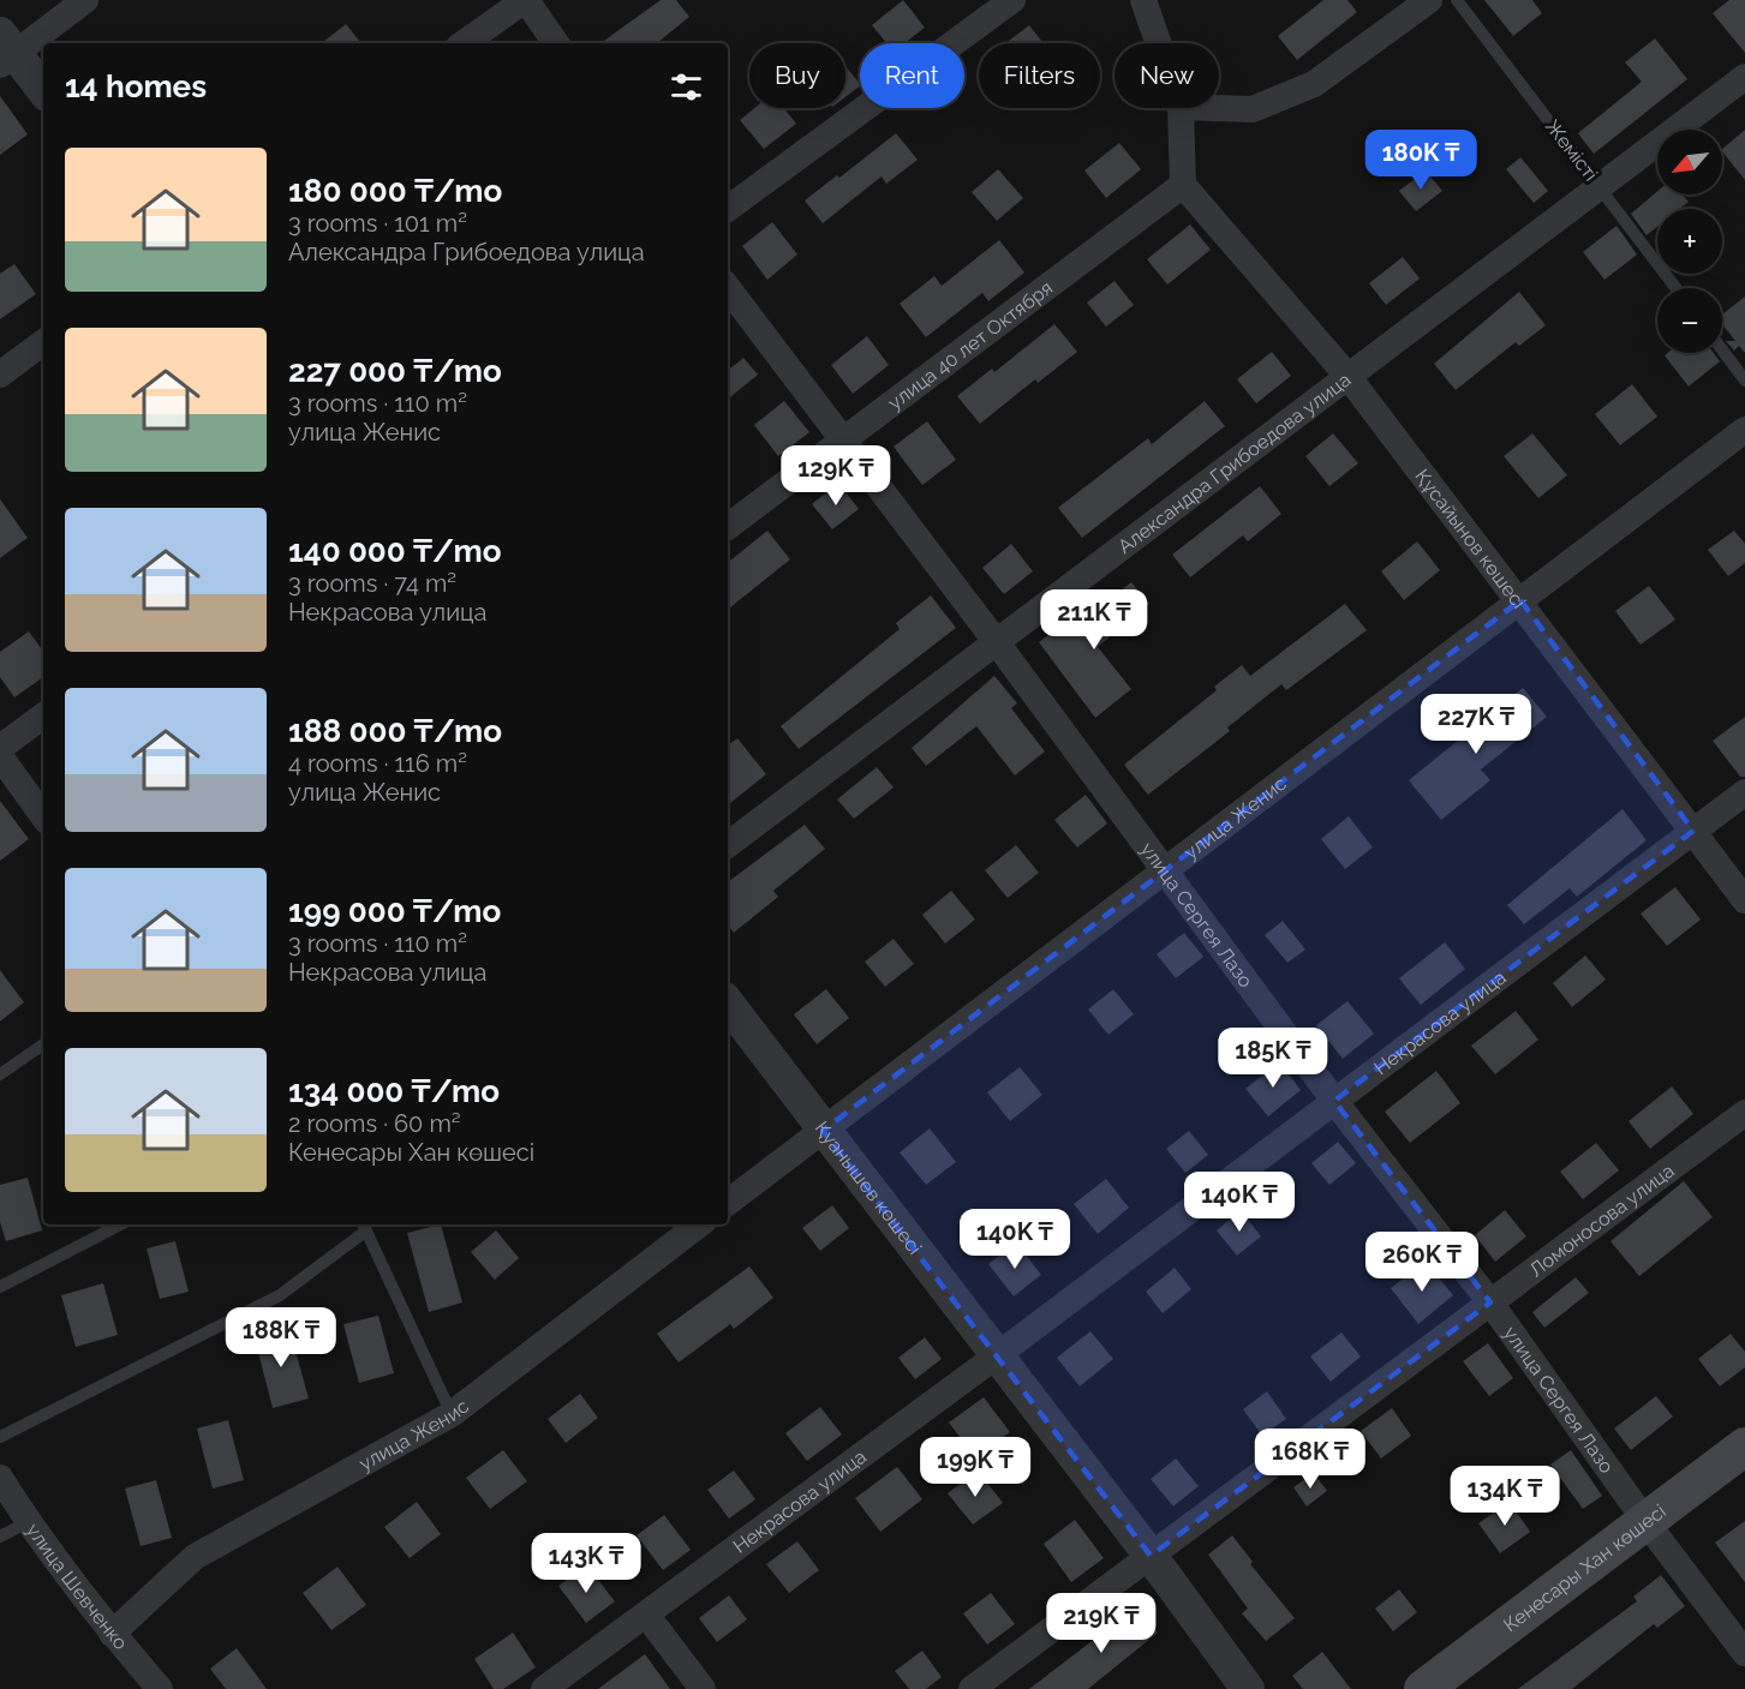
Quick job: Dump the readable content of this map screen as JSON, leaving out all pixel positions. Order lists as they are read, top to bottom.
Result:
{
  "streets": {
    "main road": ["Кенесары Хан көшесі"],
    "street": [
      "улица 40 лет Октября",
      "Александра Грибоедова улица",
      "Құсайынов көшесі",
      "улица Женис",
      "улица Сергея Лазо",
      "Некрасова улица",
      "Қуанышев көшесі",
      "Ломоносова улица",
      "улица Шевченко"
    ],
    "lane": ["Жемісті"]
  },
  "crossings": [
    ["Жемісті", "Александра Грибоедова улица"],
    ["улица 40 лет Октября", "Құсайынов көшесі"],
    ["улица 40 лет Октября", "улица Сергея Лазо"],
    ["Александра Грибоедова улица", "Құсайынов көшесі"],
    ["Александра Грибоедова улица", "улица Сергея Лазо"],
    ["Құсайынов көшесі", "улица Женис"],
    ["Құсайынов көшесі", "Некрасова улица"],
    ["улица Женис", "улица Сергея Лазо"],
    ["улица Женис", "Қуанышев көшесі"],
    ["улица Женис", "улица Шевченко"],
    ["улица Сергея Лазо", "Некрасова улица"],
    ["улица Сергея Лазо", "Ломоносова улица"],
    ["улица Сергея Лазо", "Кенесары Хан көшесі"],
    ["Некрасова улица", "Қуанышев көшесі"],
    ["Қуанышев көшесі", "Ломоносова улица"]
  ],
  "north": "bottom left",
  "page": {
    "chip": [
      "Buy",
      "Rent",
      "Filters",
      "New"
    ],
    "heading": "14 homes",
    "map_buttons": ["+", "−"],
    "price": [
      "180K ₸",
      "129K ₸",
      "211K ₸",
      "227K ₸",
      "185K ₸",
      "140K ₸",
      "140K ₸",
      "260K ₸",
      "188K ₸",
      "168K ₸",
      "199K ₸",
      "134K ₸",
      "143K ₸",
      "219K ₸"
    ],
    "list": [
      {
        "name": "180 000 ₸/mo",
        "note": "3 rooms · 101 m² · Александра Грибоедова улица"
      },
      {
        "name": "227 000 ₸/mo",
        "note": "3 rooms · 110 m² · улица Женис"
      },
      {
        "name": "140 000 ₸/mo",
        "note": "3 rooms · 74 m² · Некрасова улица"
      },
      {
        "name": "188 000 ₸/mo",
        "note": "4 rooms · 116 m² · улица Женис"
      },
      {
        "name": "199 000 ₸/mo",
        "note": "3 rooms · 110 m² · Некрасова улица"
      },
      {
        "name": "134 000 ₸/mo",
        "note": "2 rooms · 60 m² · Кенесары Хан көшесі"
      }
    ]
  }
}
